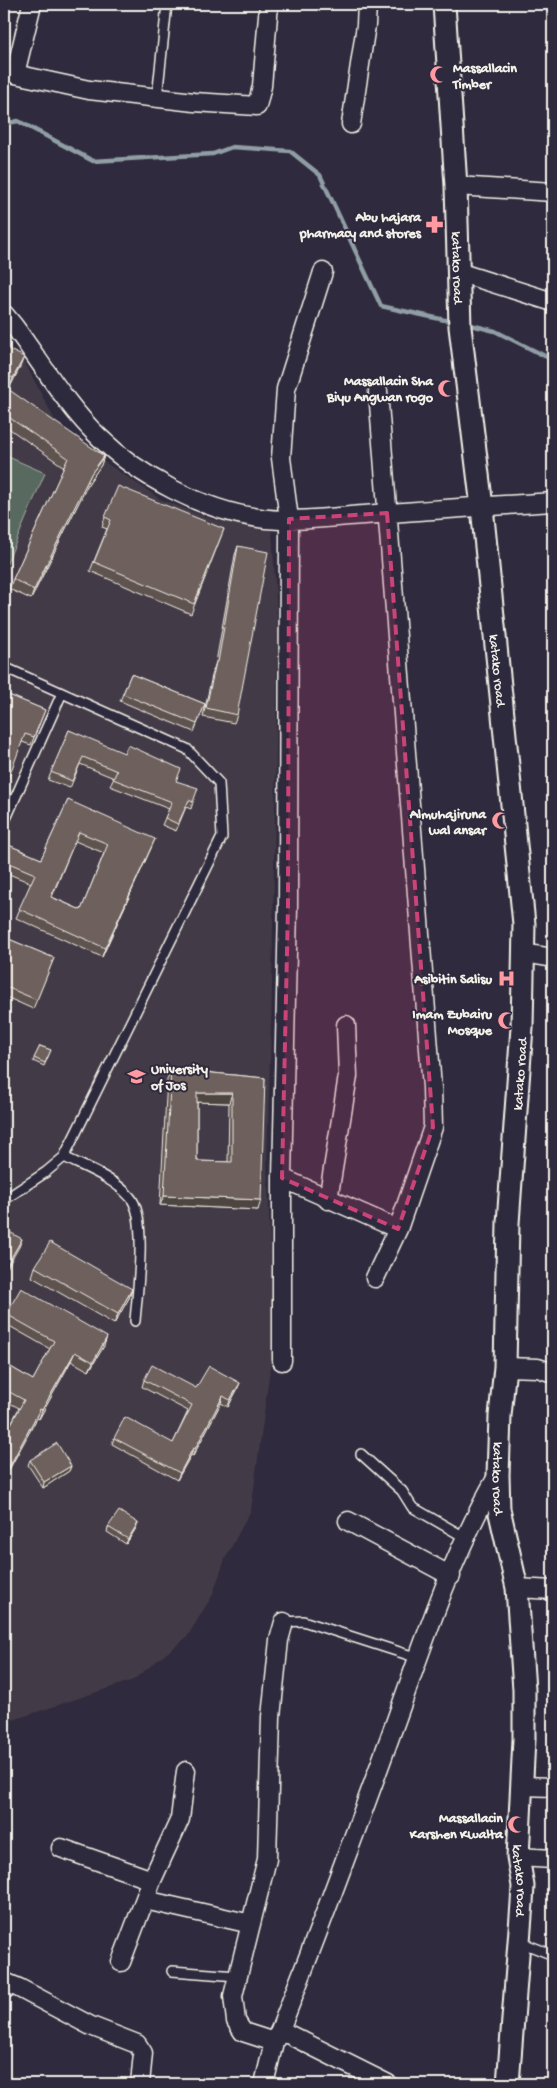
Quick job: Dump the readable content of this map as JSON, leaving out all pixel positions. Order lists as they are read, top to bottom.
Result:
{
  "streets": {
    "street": ["katako road"]
  },
  "places": {
    "mosque": [
      "Massallacin Timber",
      "Massallacin Sha Biyu Angwan rogo",
      "Almuhajiruna wal ansar",
      "Imam Zubairu Mosque",
      "Massallacin Karshen Kwalta"
    ],
    "pharmacy": ["Abu hajara pharmacy and stores"],
    "hospital": ["Asibitin Salisu"],
    "school or university": ["University of Jos"]
  }
}
